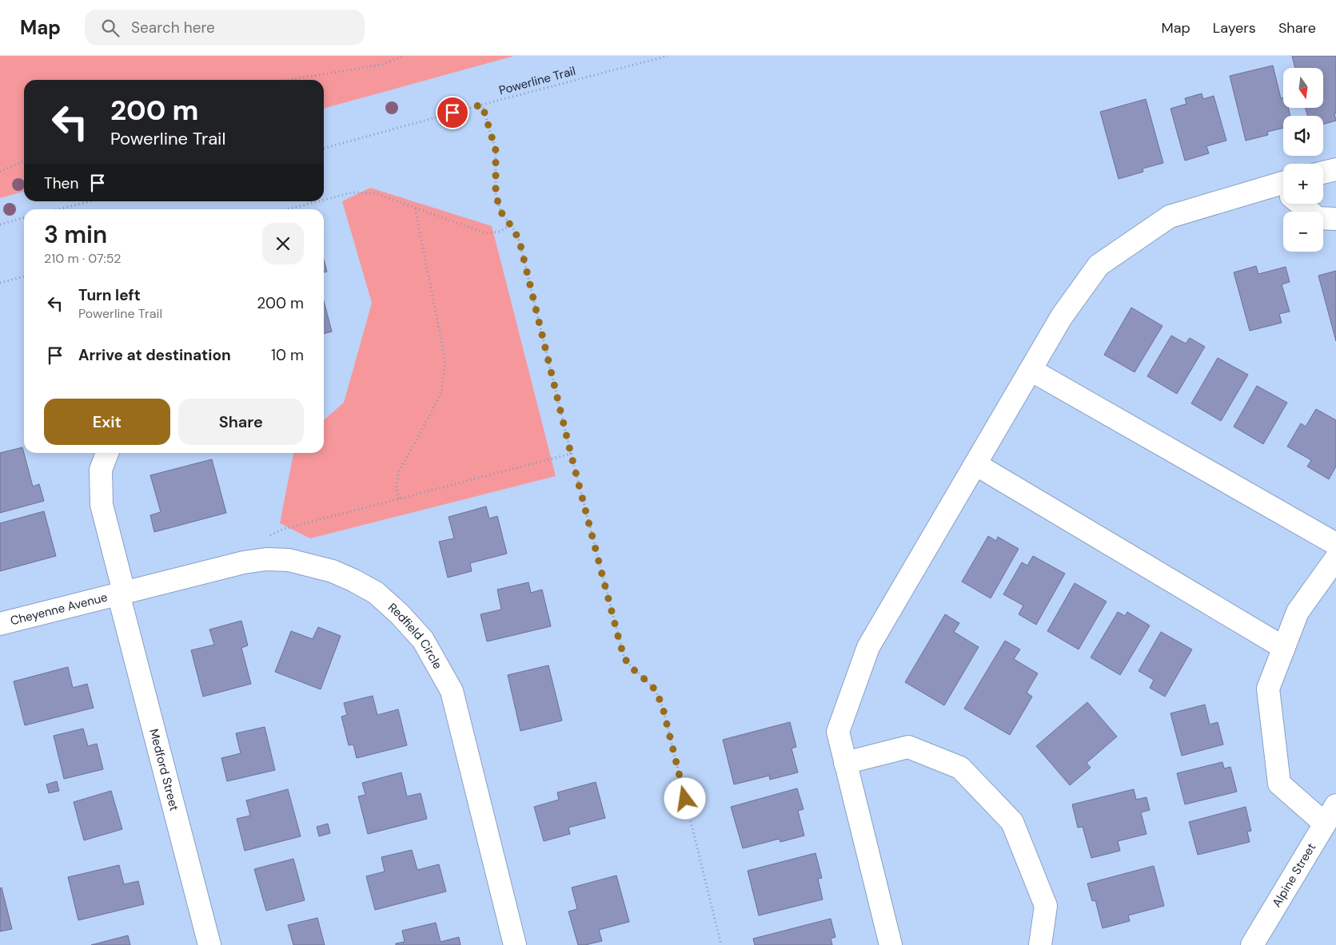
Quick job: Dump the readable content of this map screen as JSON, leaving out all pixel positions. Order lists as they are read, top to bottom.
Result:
{
  "streets": {
    "street": [
      "Cheyenne Avenue",
      "Redfield Circle",
      "Medford Street",
      "Alpine Street"
    ],
    "path": ["Powerline Trail"]
  },
  "crossings": [
    ["Cheyenne Avenue", "Redfield Circle"],
    ["Cheyenne Avenue", "Medford Street"],
    ["Redfield Circle", "Medford Street"]
  ],
  "north": "bottom",
  "page": {
    "header": "Map",
    "search": "Search here",
    "nav": ["Map", "Layers", "Share"],
    "map_buttons": ["+", "−"],
    "turn": ["200 m", "Powerline Trail"],
    "then": "Then",
    "heading": ["3 min", "210 m · 07:52"],
    "list": [
      {
        "name": "Turn left",
        "note": "Powerline Trail",
        "value": "200 m"
      },
      {
        "name": "Arrive at destination",
        "value": "10 m"
      }
    ],
    "buttons": ["Exit", "Share"]
  }
}
